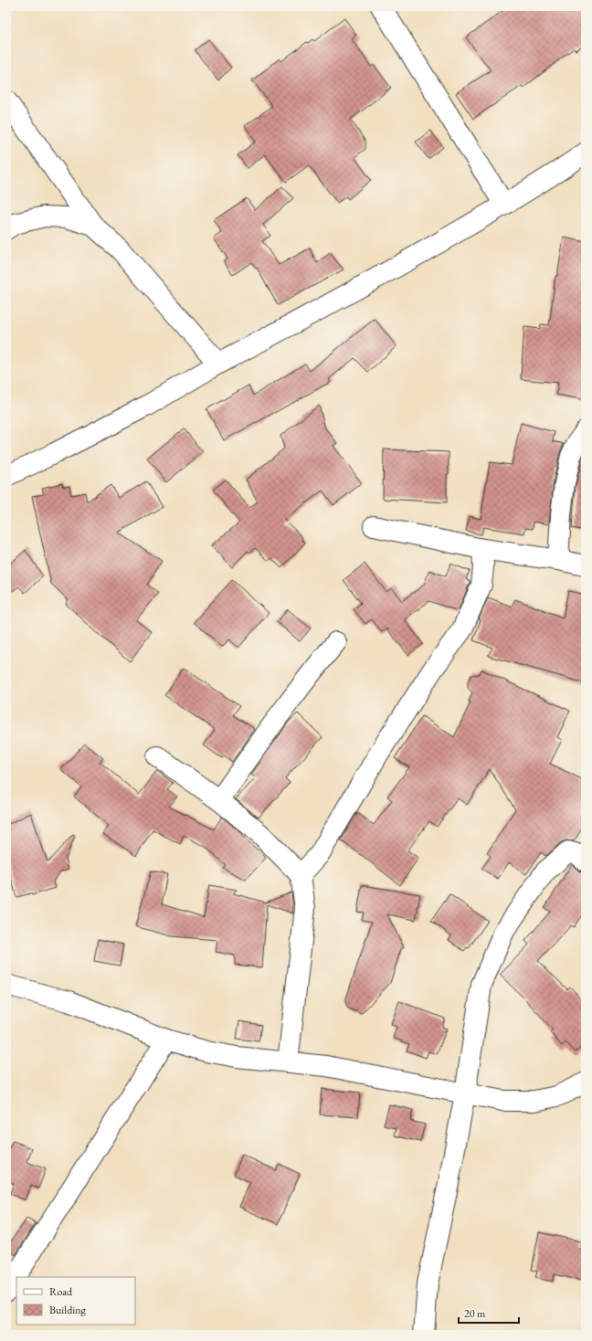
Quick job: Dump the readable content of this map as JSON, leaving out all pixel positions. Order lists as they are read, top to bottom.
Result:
{
  "legend": ["Road", "Building"],
  "scale_bar": "20 m"
}
